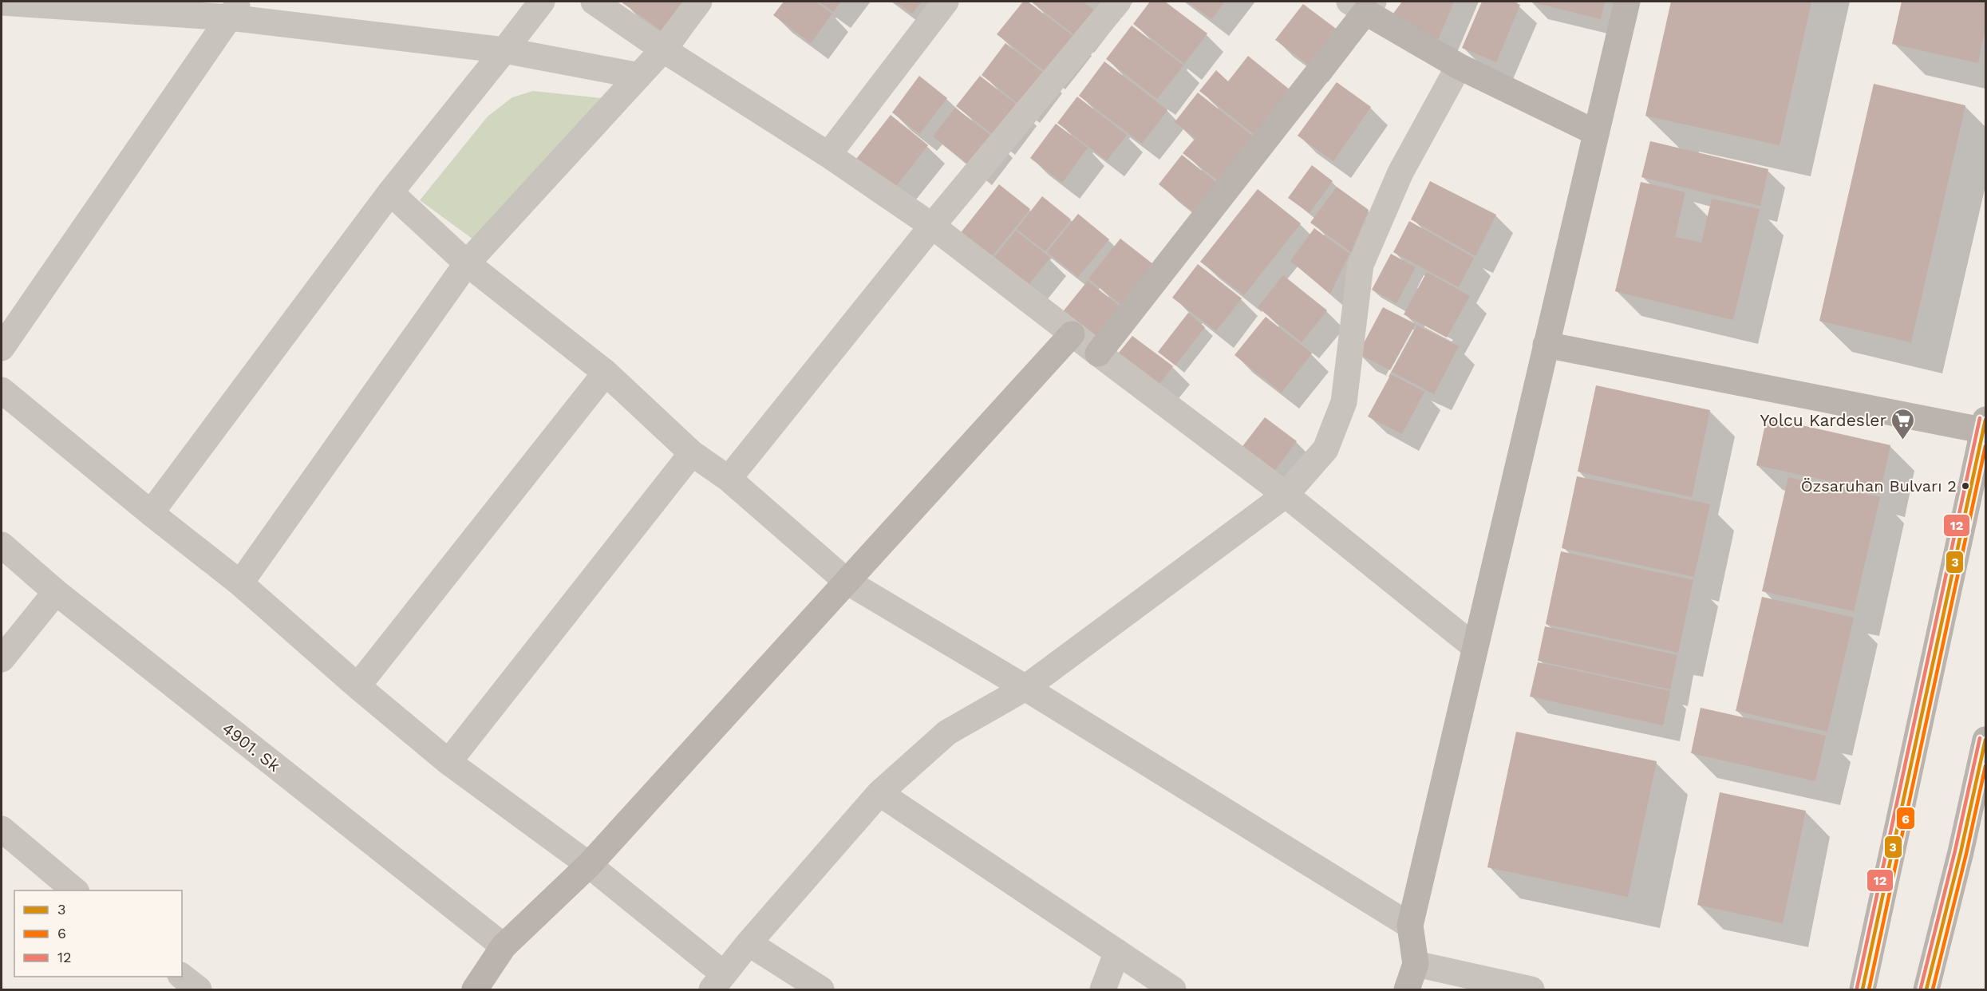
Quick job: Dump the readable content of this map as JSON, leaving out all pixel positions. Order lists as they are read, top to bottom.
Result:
{
  "streets": {
    "street": ["4901. Sk"]
  },
  "places": {
    "supermarket": ["Yolcu Kardesler"],
    "other": ["Özsaruhan Bulvarı 2"]
  },
  "lines": ["transit line 12", "transit line 3", "transit line 6"],
  "legend": ["3", "6", "12"]
}
